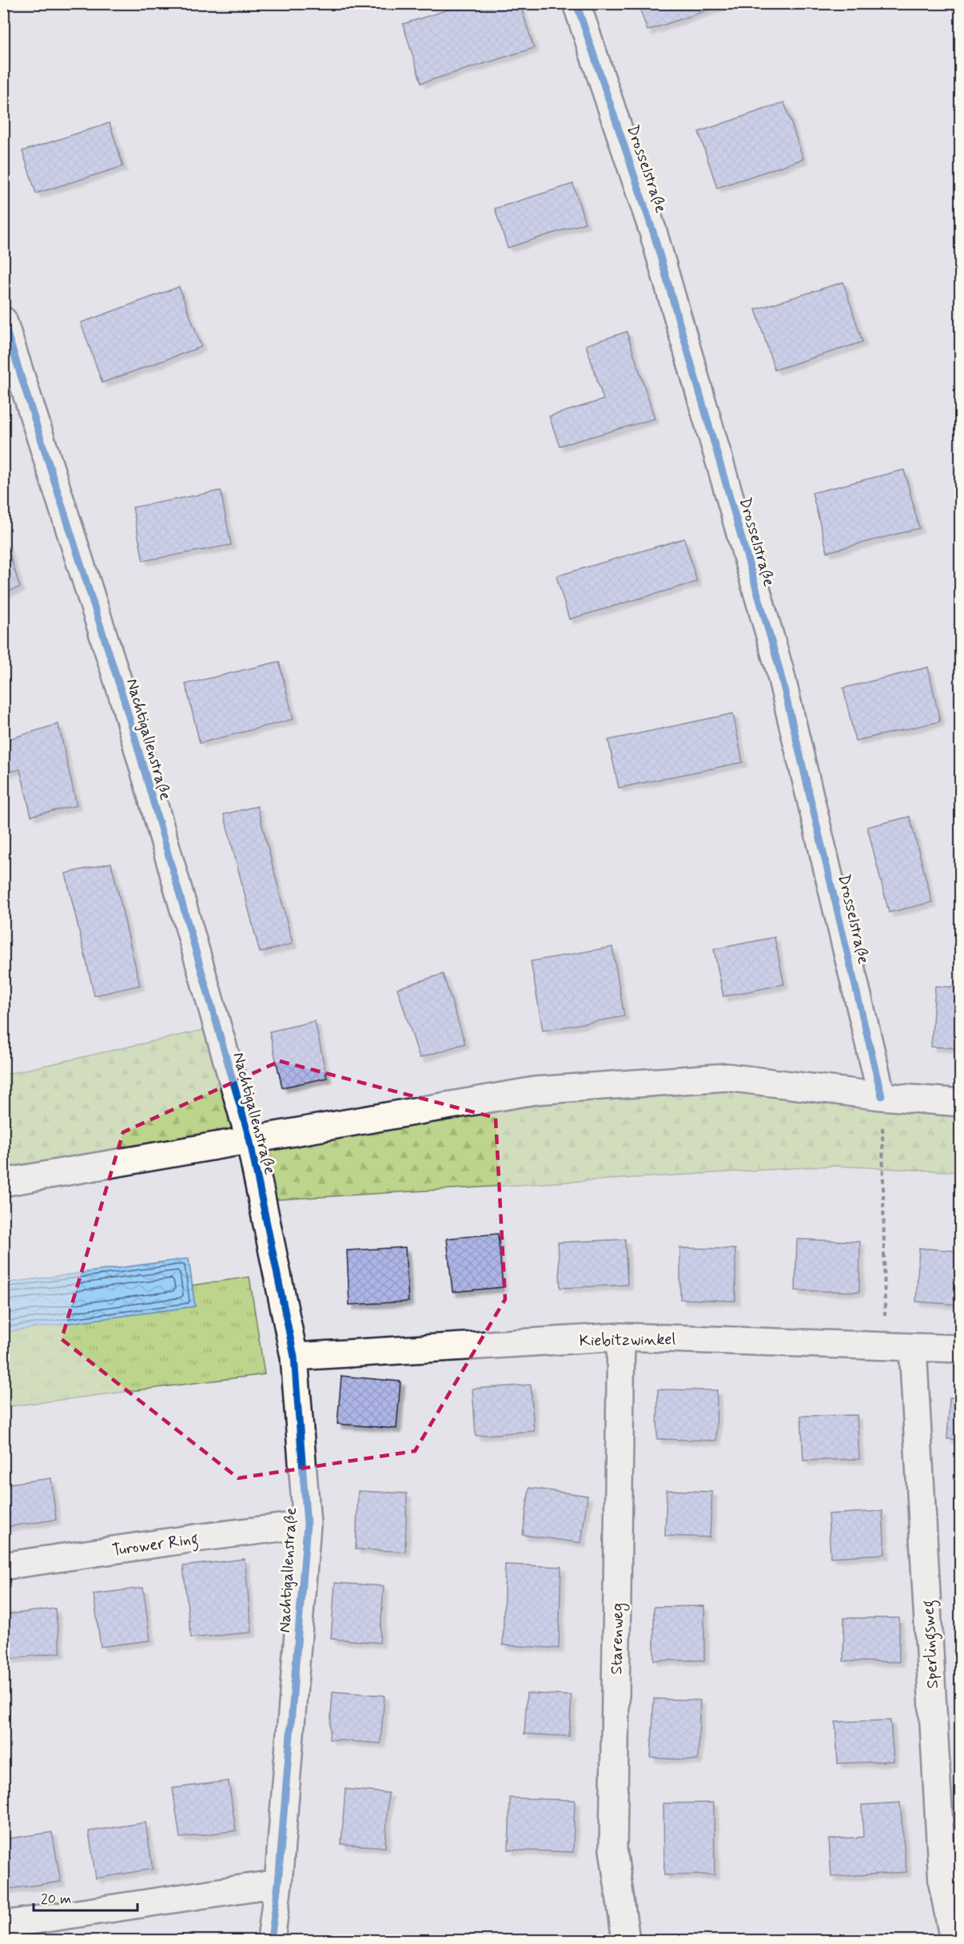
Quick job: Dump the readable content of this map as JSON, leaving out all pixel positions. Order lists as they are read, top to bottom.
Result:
{
  "streets": {
    "street": [
      "Drosselstraße",
      "Nachtigallenstraße",
      "Kiebitzwinkel",
      "Turower Ring",
      "Starenweg",
      "Sperlingsweg"
    ]
  },
  "crossings": [
    ["Drosselstraße", "Nachtigallenstraße"],
    ["Nachtigallenstraße", "Kiebitzwinkel"],
    ["Nachtigallenstraße", "Turower Ring"],
    ["Kiebitzwinkel", "Starenweg"],
    ["Kiebitzwinkel", "Sperlingsweg"]
  ],
  "scale_bar": "20 m"
}
